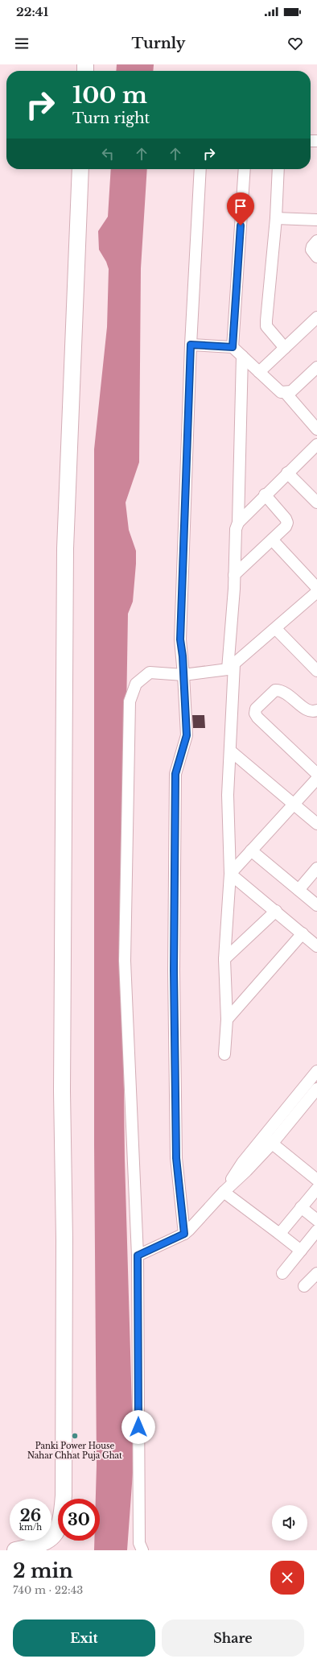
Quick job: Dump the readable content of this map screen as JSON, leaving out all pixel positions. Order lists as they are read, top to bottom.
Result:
{
  "places": ["Panki Power House Nahar Chhat Puja Ghat"],
  "page": {
    "status": "22:41",
    "header": "Turnly",
    "turn": ["100 m", "Turn right"],
    "speed": "26 km/h",
    "limit": "30",
    "heading": ["2 min", "740 m · 22:43"],
    "buttons": ["Exit", "Share"]
  }
}
